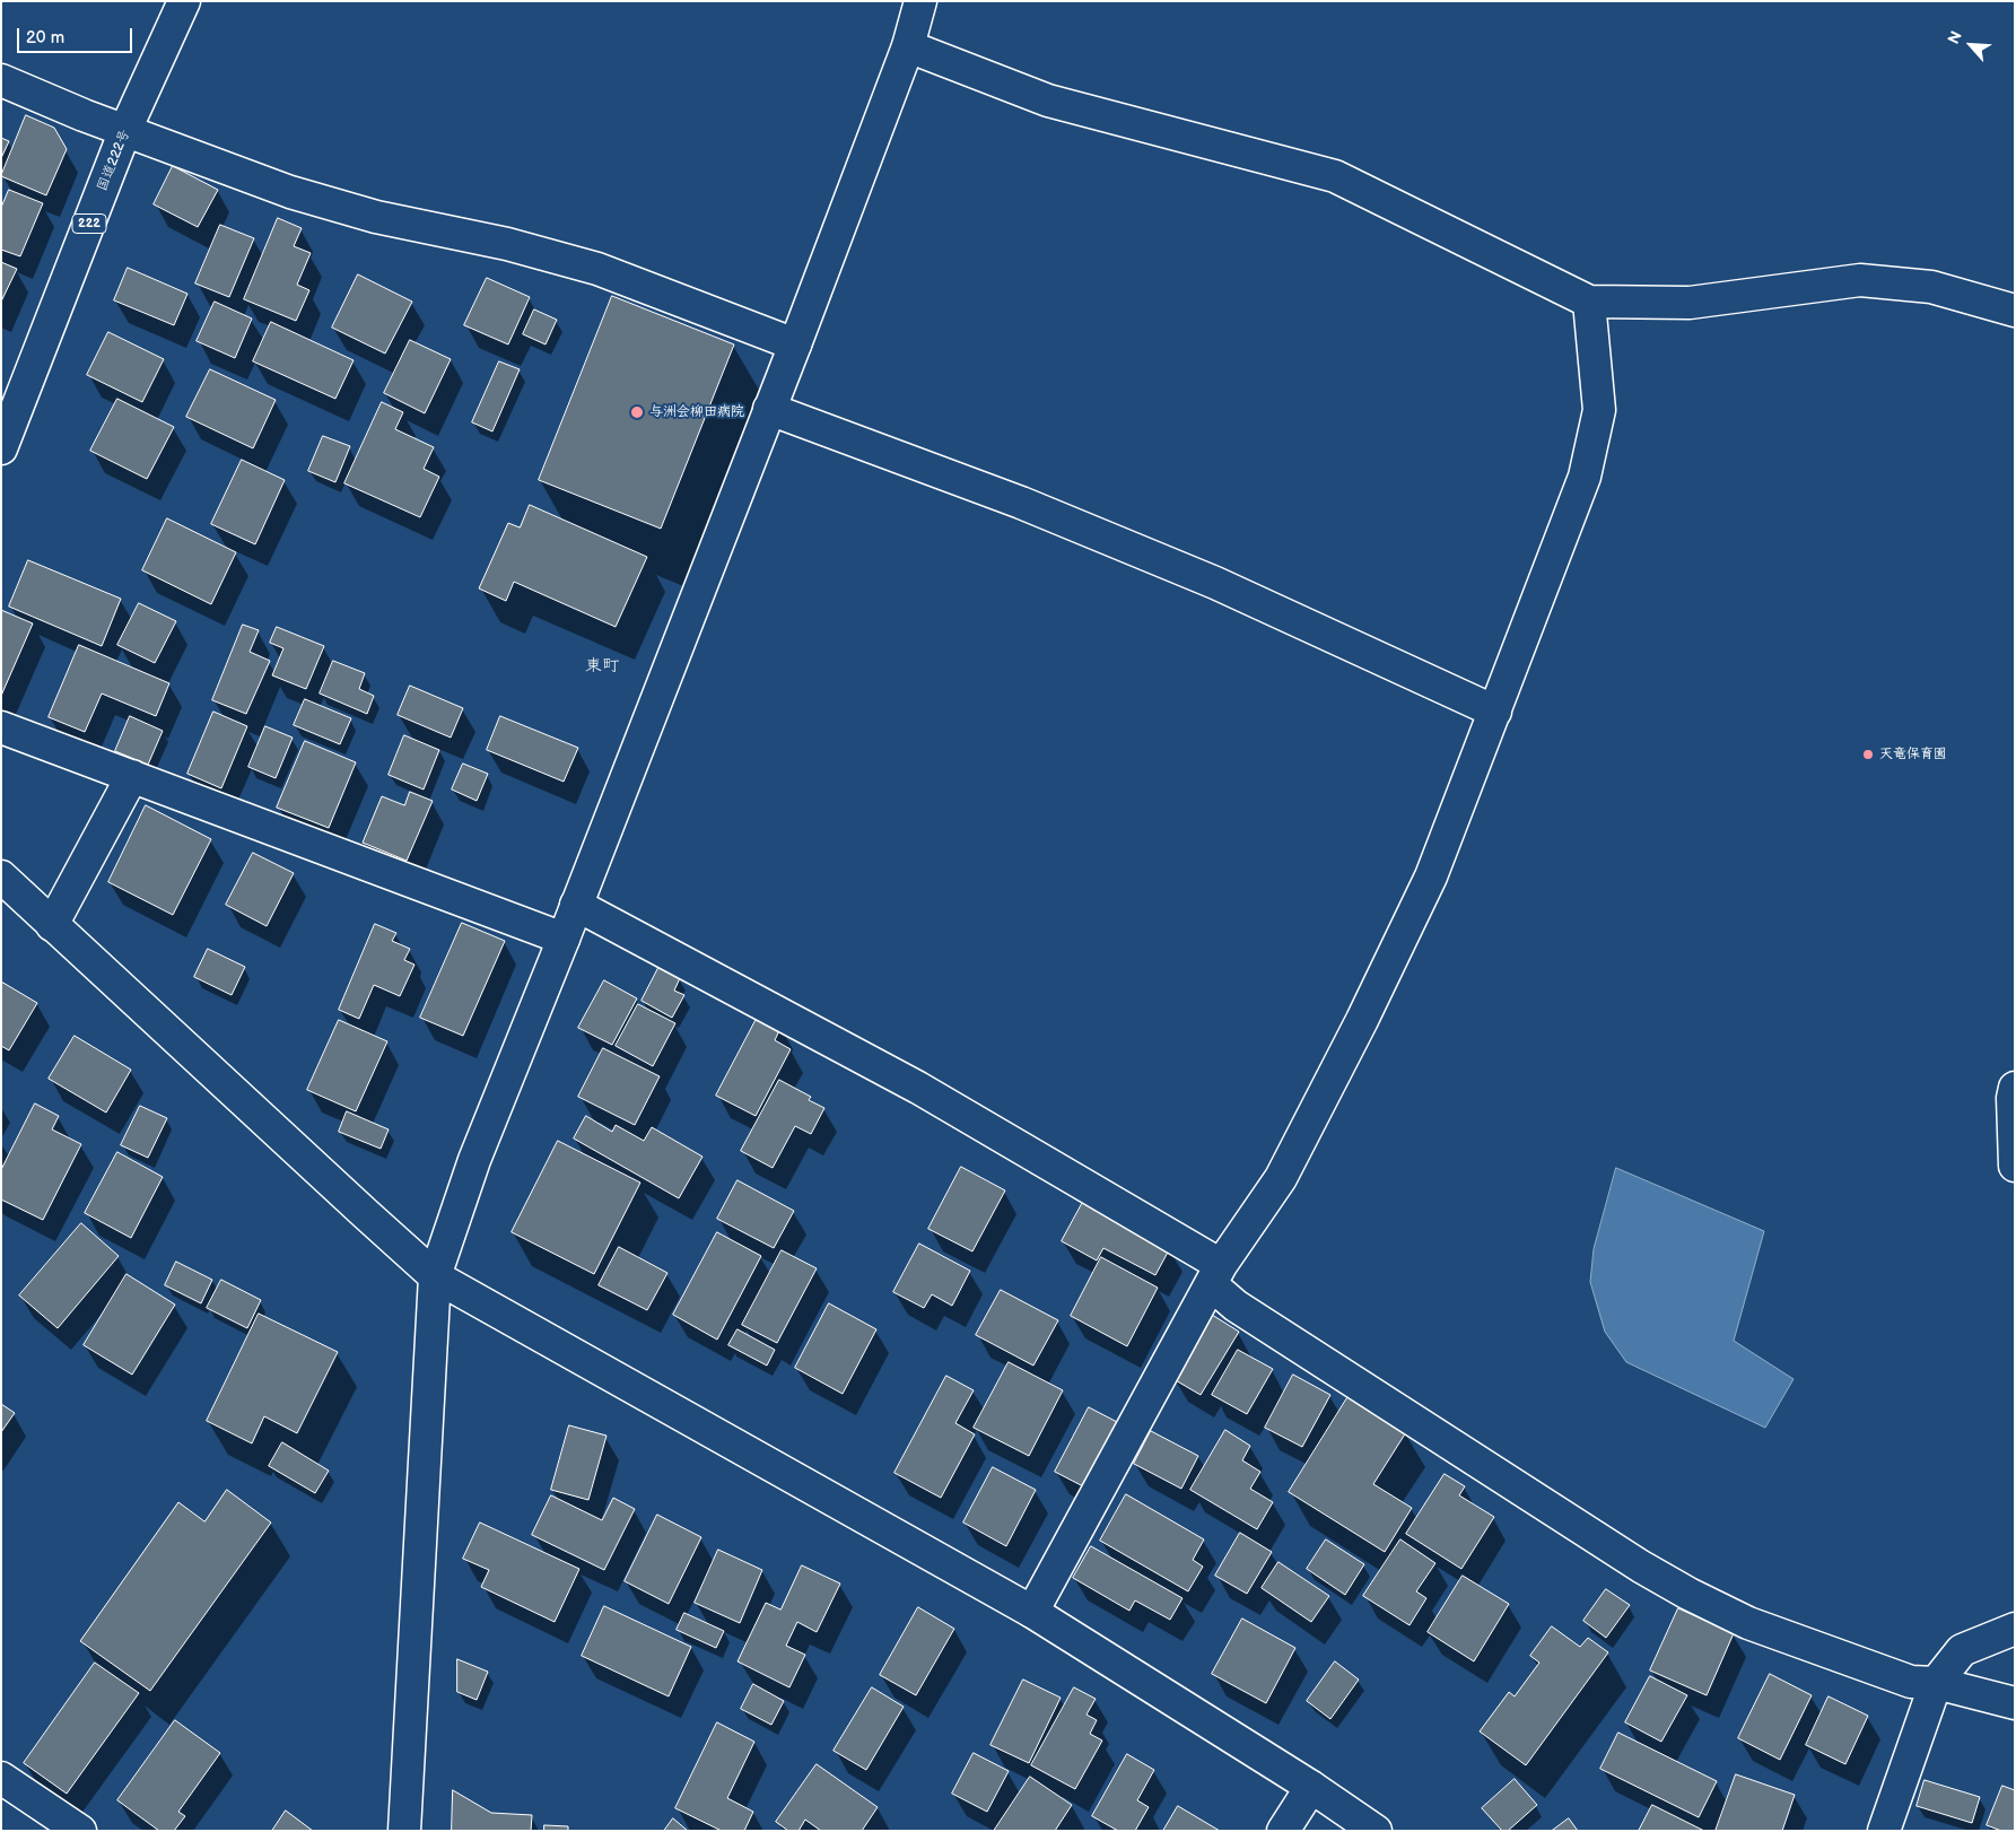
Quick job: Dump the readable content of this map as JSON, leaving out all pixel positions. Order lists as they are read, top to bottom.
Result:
{
  "streets": {
    "main road": ["国道222号", "222"]
  },
  "districts": ["東町"],
  "places": ["与洲会柳田病院", "天竜保育園"],
  "scale_bar": "20 m",
  "north": "top left"
}
